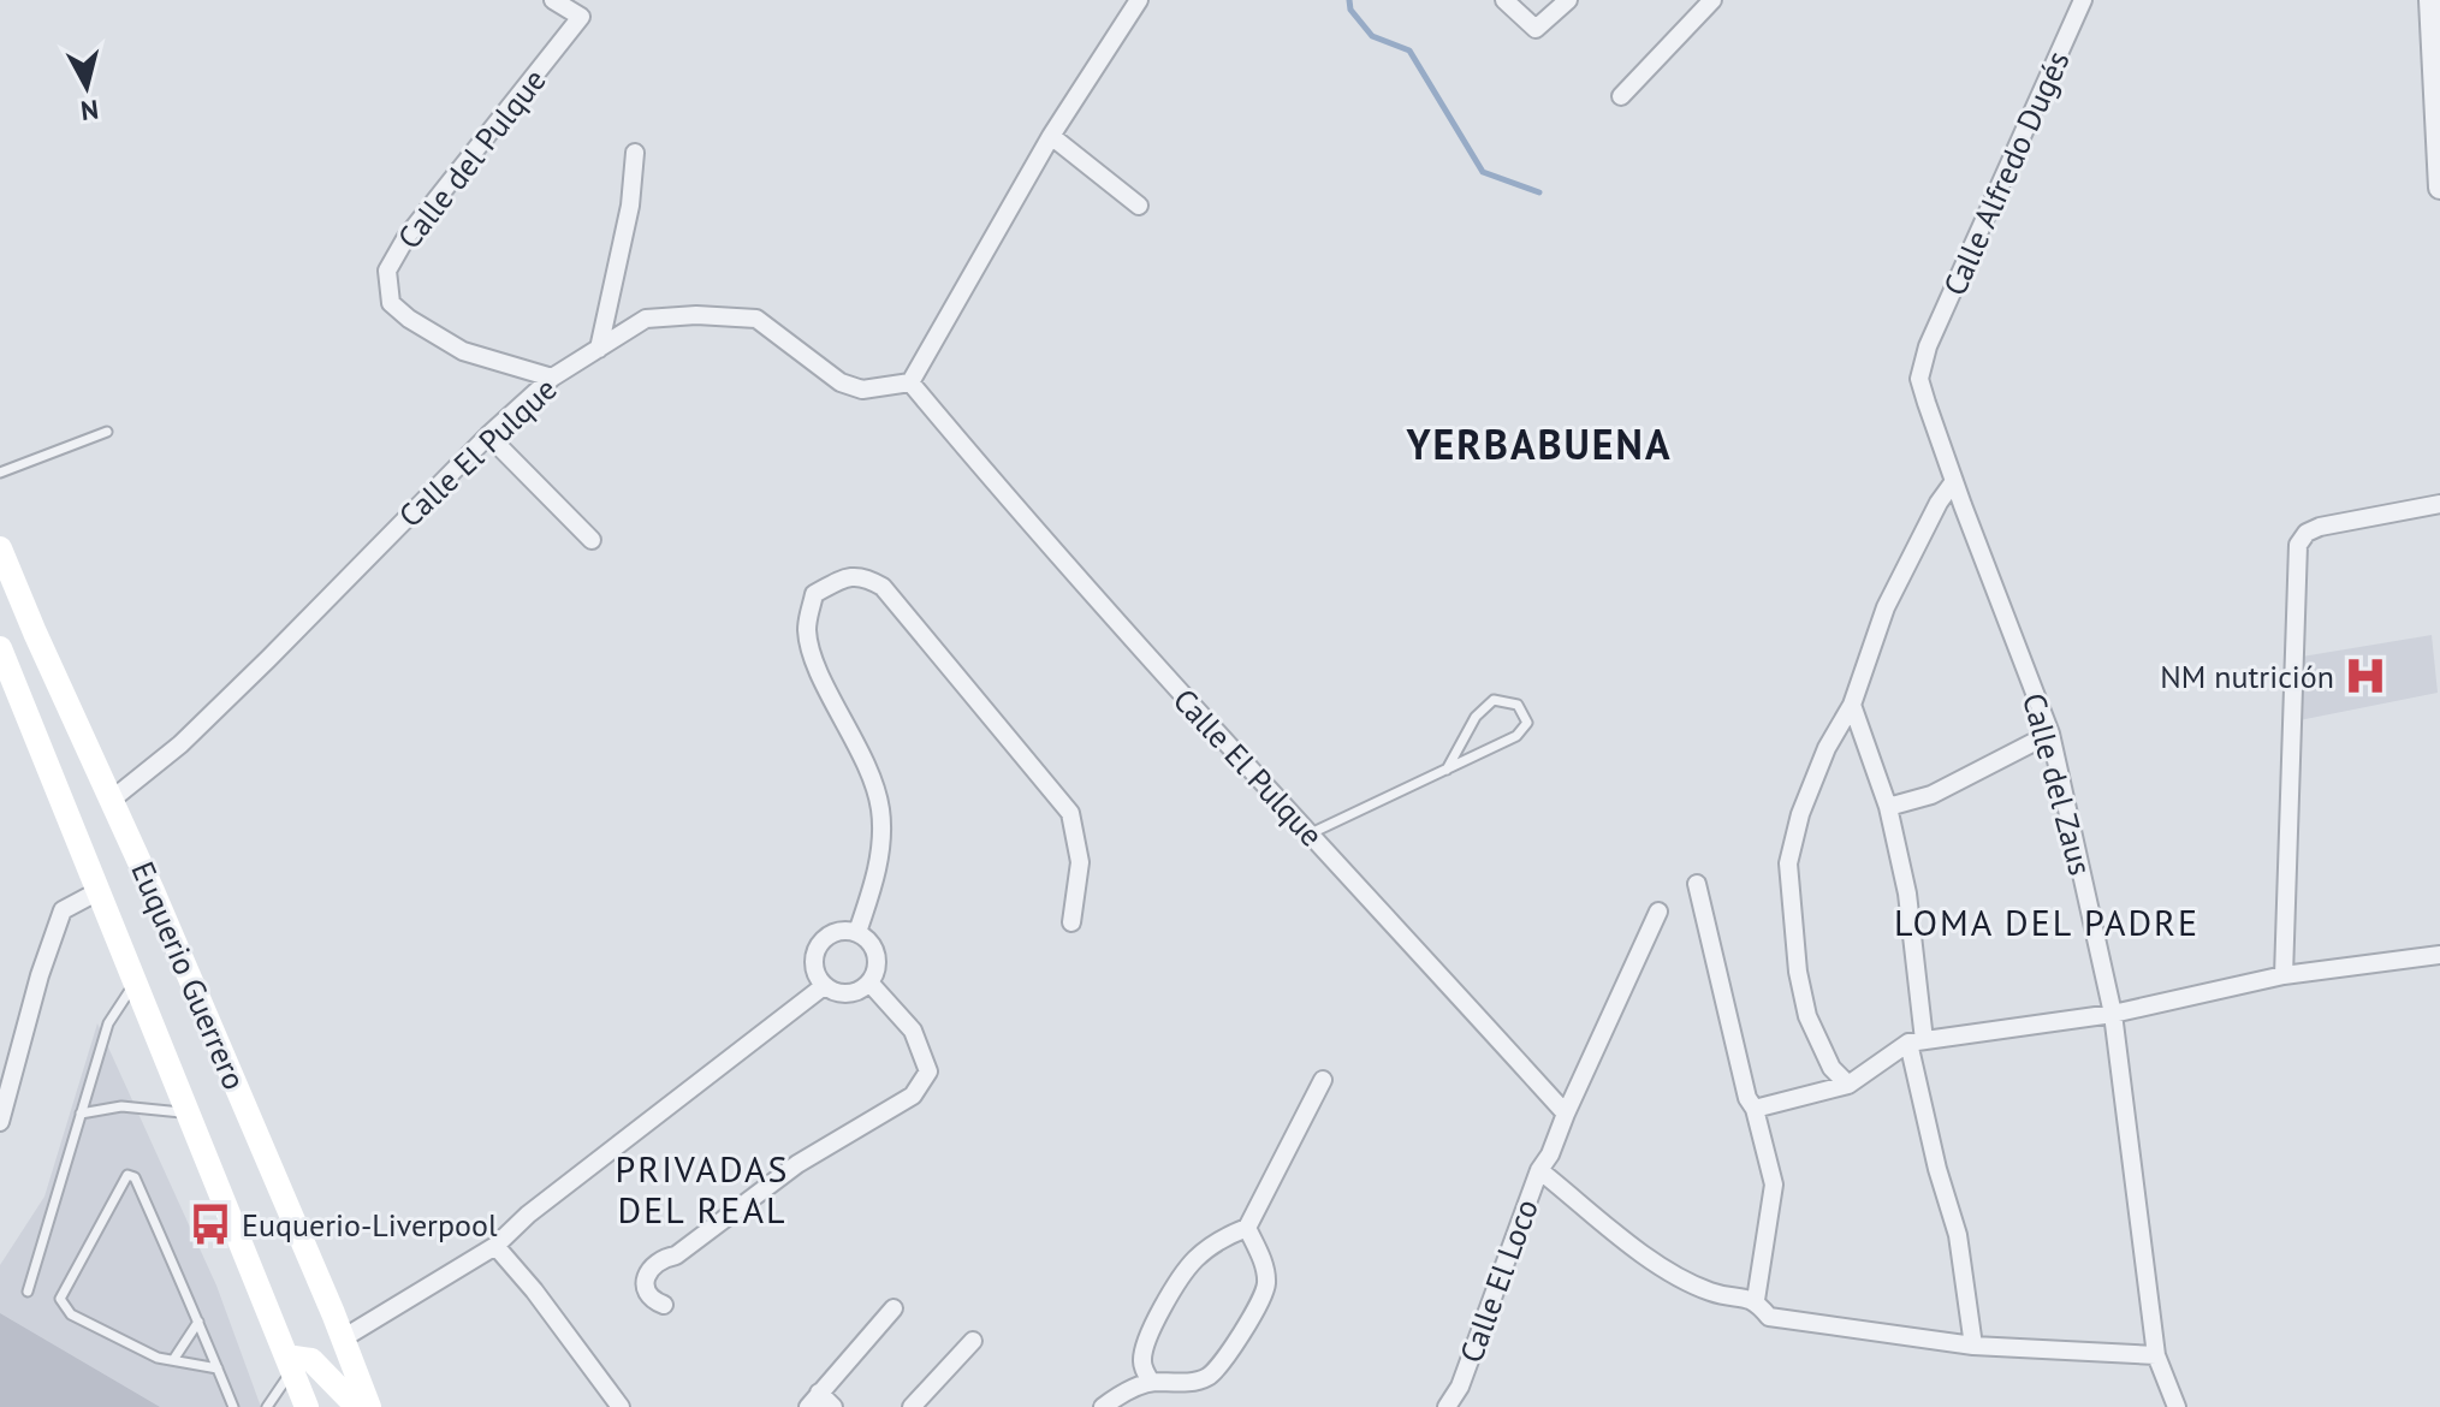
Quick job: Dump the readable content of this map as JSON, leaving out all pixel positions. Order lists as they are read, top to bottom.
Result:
{
  "streets": {
    "main road": ["Euquerio Guerrero"],
    "street": [
      "Calle del Pulque",
      "Calle Alfredo Dugés",
      "Calle El Pulque",
      "Calle del Zaus",
      "Calle El Loco"
    ]
  },
  "crossings": [
    ["Calle del Pulque", "Calle El Pulque"],
    ["Calle Alfredo Dugés", "Calle del Zaus"],
    ["Calle El Pulque", "Euquerio Guerrero"],
    ["Calle El Pulque", "Calle El Loco"]
  ],
  "districts": ["YERBABUENA", "LOMA DEL PADRE", "PRIVADAS DEL REAL"],
  "places": {
    "hospital": ["NM nutrición"],
    "bus stop": ["Euquerio-Liverpool"]
  },
  "north": "bottom"
}
